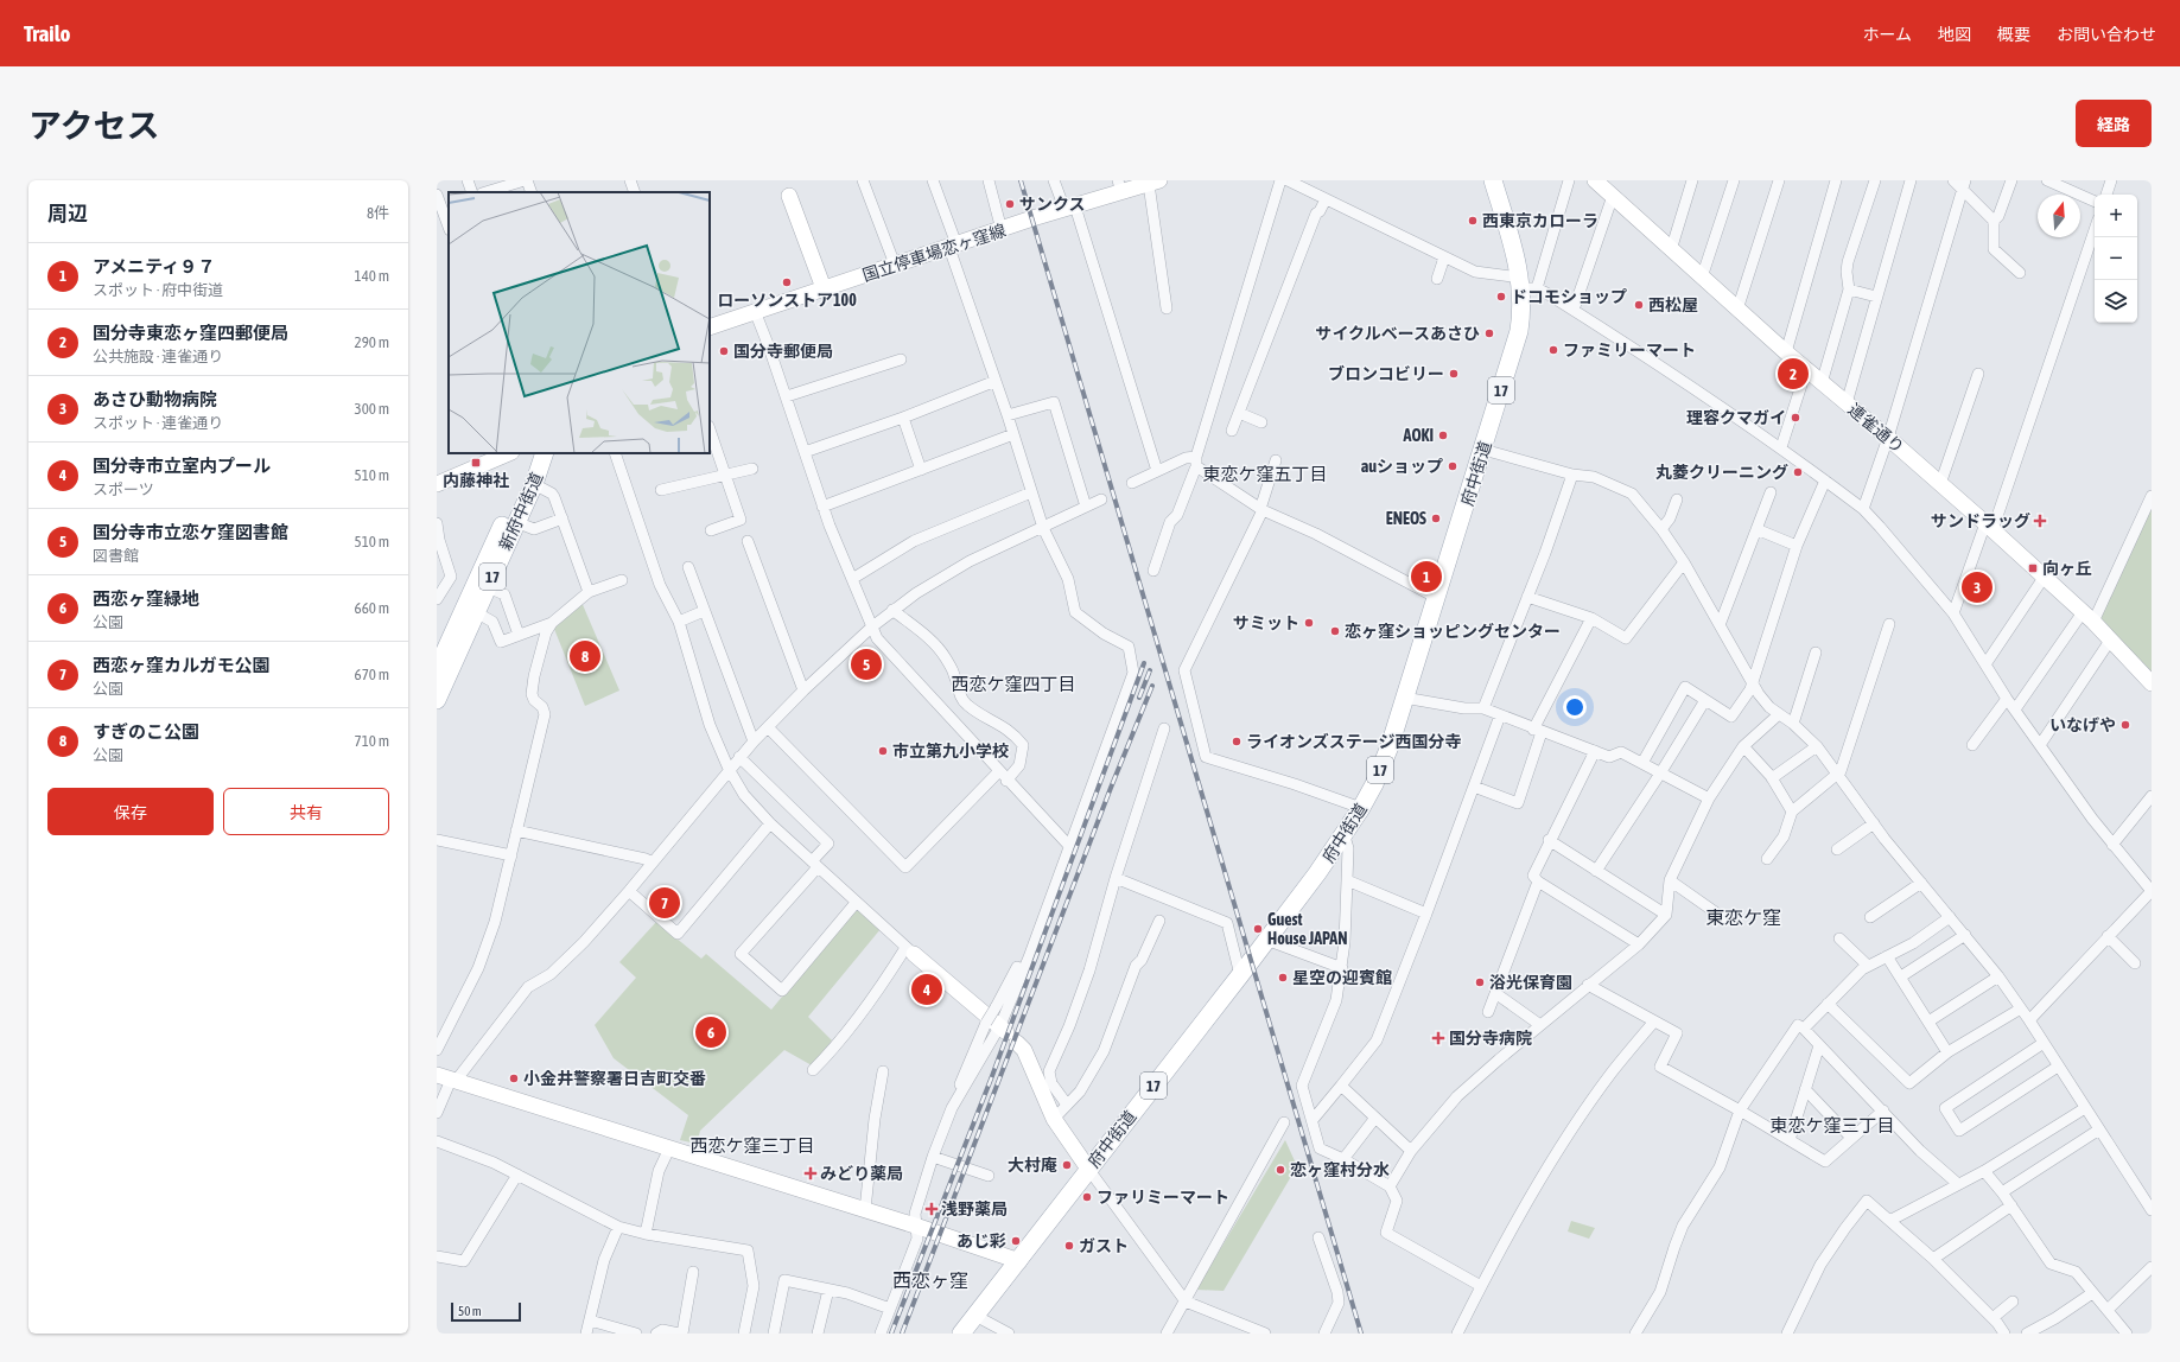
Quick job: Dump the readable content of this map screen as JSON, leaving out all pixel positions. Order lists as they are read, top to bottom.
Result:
{
  "streets": {
    "main road": [
      "国立停車場恋ヶ窪線",
      "17",
      "連雀通り",
      "府中街道",
      "新府中街道"
    ]
  },
  "districts": [
    "東恋ケ窪五丁目",
    "西恋ケ窪四丁目",
    "東恋ケ窪",
    "東恋ケ窪三丁目",
    "西恋ケ窪三丁目",
    "西恋ヶ窪"
  ],
  "places": {
    "other": [
      "サンクス",
      "西東京カローラ",
      "ローソンストア100",
      "ドコモショップ",
      "西松屋",
      "サイクルベースあさひ",
      "ファミリーマート",
      "国分寺郵便局",
      "ブロンコビリー",
      "理容クマガイ",
      "AOKI",
      "auショップ",
      "丸菱クリーニング",
      "ENEOS",
      "サミット",
      "恋ヶ窪ショッピングセンター",
      "いなげや",
      "ライオンズステージ西国分寺",
      "市立第九小学校",
      "Guest House JAPAN",
      "星空の迎賓館",
      "浴光保育園",
      "小金井警察署日吉町交番",
      "大村庵",
      "恋ヶ窪村分水",
      "ファリミーマート",
      "あじ彩",
      "ガスト"
    ],
    "transit": ["内藤神社", "向ヶ丘"],
    "health": [
      "サンドラッグ",
      "国分寺病院",
      "みどり薬局",
      "浅野薬局"
    ]
  },
  "scale_bar": "50 m",
  "north": "top",
  "page": {
    "header": "Trailo",
    "nav": [
      "ホーム",
      "地図",
      "概要",
      "お問い合わせ"
    ],
    "title": "アクセス",
    "buttons": [
      "経路",
      ["保存", "共有"]
    ],
    "heading": ["周辺", "8件"],
    "map_buttons": ["+", "−"],
    "list": [
      {
        "mark": "1",
        "name": "アメニティ９７",
        "note": "スポット · 府中街道",
        "value": "140 m"
      },
      {
        "mark": "2",
        "name": "国分寺東恋ヶ窪四郵便局",
        "note": "公共施設 · 連雀通り",
        "value": "290 m"
      },
      {
        "mark": "3",
        "name": "あさひ動物病院",
        "note": "スポット · 連雀通り",
        "value": "300 m"
      },
      {
        "mark": "4",
        "name": "国分寺市立室内プール",
        "note": "スポーツ",
        "value": "510 m"
      },
      {
        "mark": "5",
        "name": "国分寺市立恋ケ窪図書館",
        "note": "図書館",
        "value": "510 m"
      },
      {
        "mark": "6",
        "name": "西恋ヶ窪緑地",
        "note": "公園",
        "value": "660 m"
      },
      {
        "mark": "7",
        "name": "西恋ヶ窪カルガモ公園",
        "note": "公園",
        "value": "670 m"
      },
      {
        "mark": "8",
        "name": "すぎのこ公園",
        "note": "公園",
        "value": "710 m"
      }
    ],
    "pins": [
      "2",
      "1",
      "3",
      "8",
      "5",
      "7",
      "4",
      "6"
    ],
    "scale": "50 m"
  }
}
